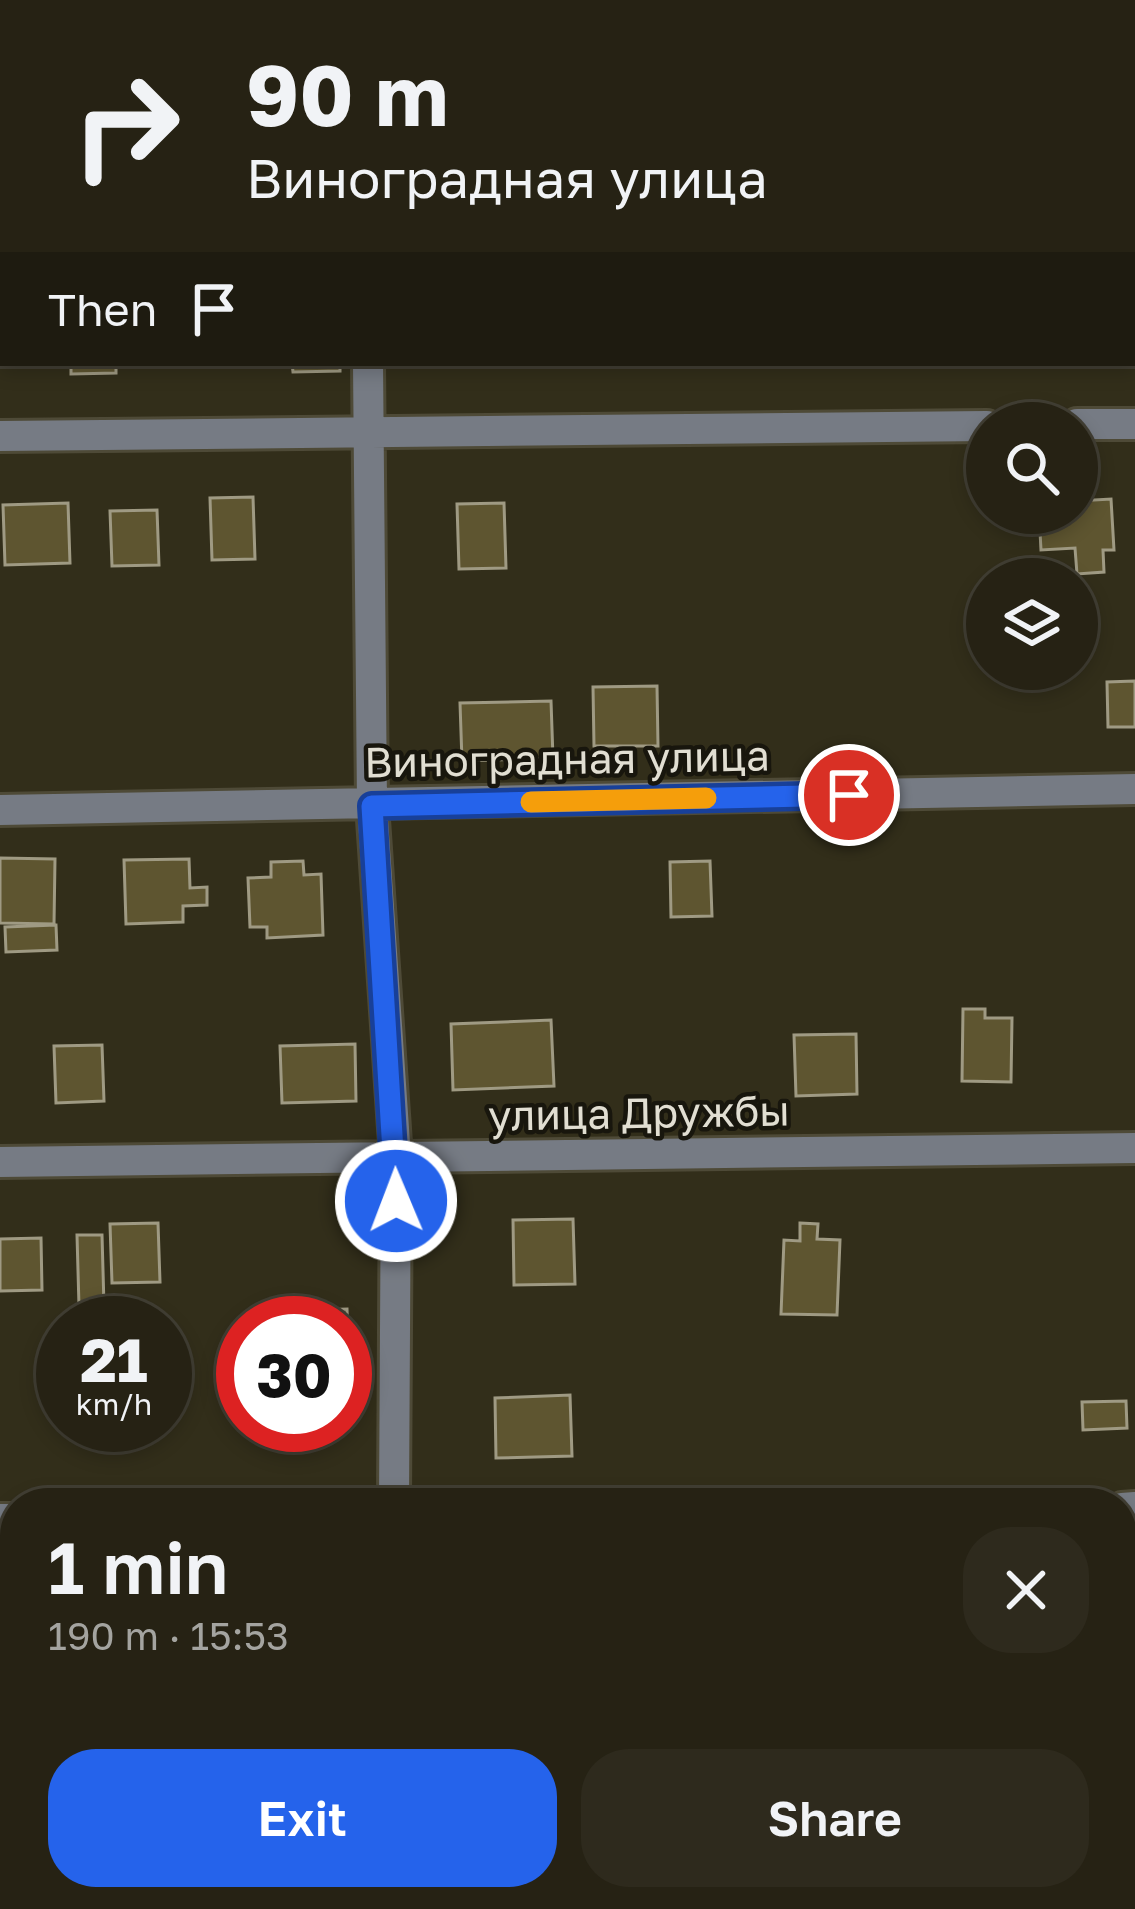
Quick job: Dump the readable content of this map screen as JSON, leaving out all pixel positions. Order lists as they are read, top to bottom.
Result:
{
  "streets": {
    "street": ["Виноградная улица", "улица Дружбы"]
  },
  "page": {
    "turn": ["90 m", "Виноградная улица"],
    "then": "Then",
    "speed": "21 km/h",
    "limit": "30",
    "heading": ["1 min", "190 m · 15:53"],
    "buttons": ["Exit", "Share"]
  }
}
